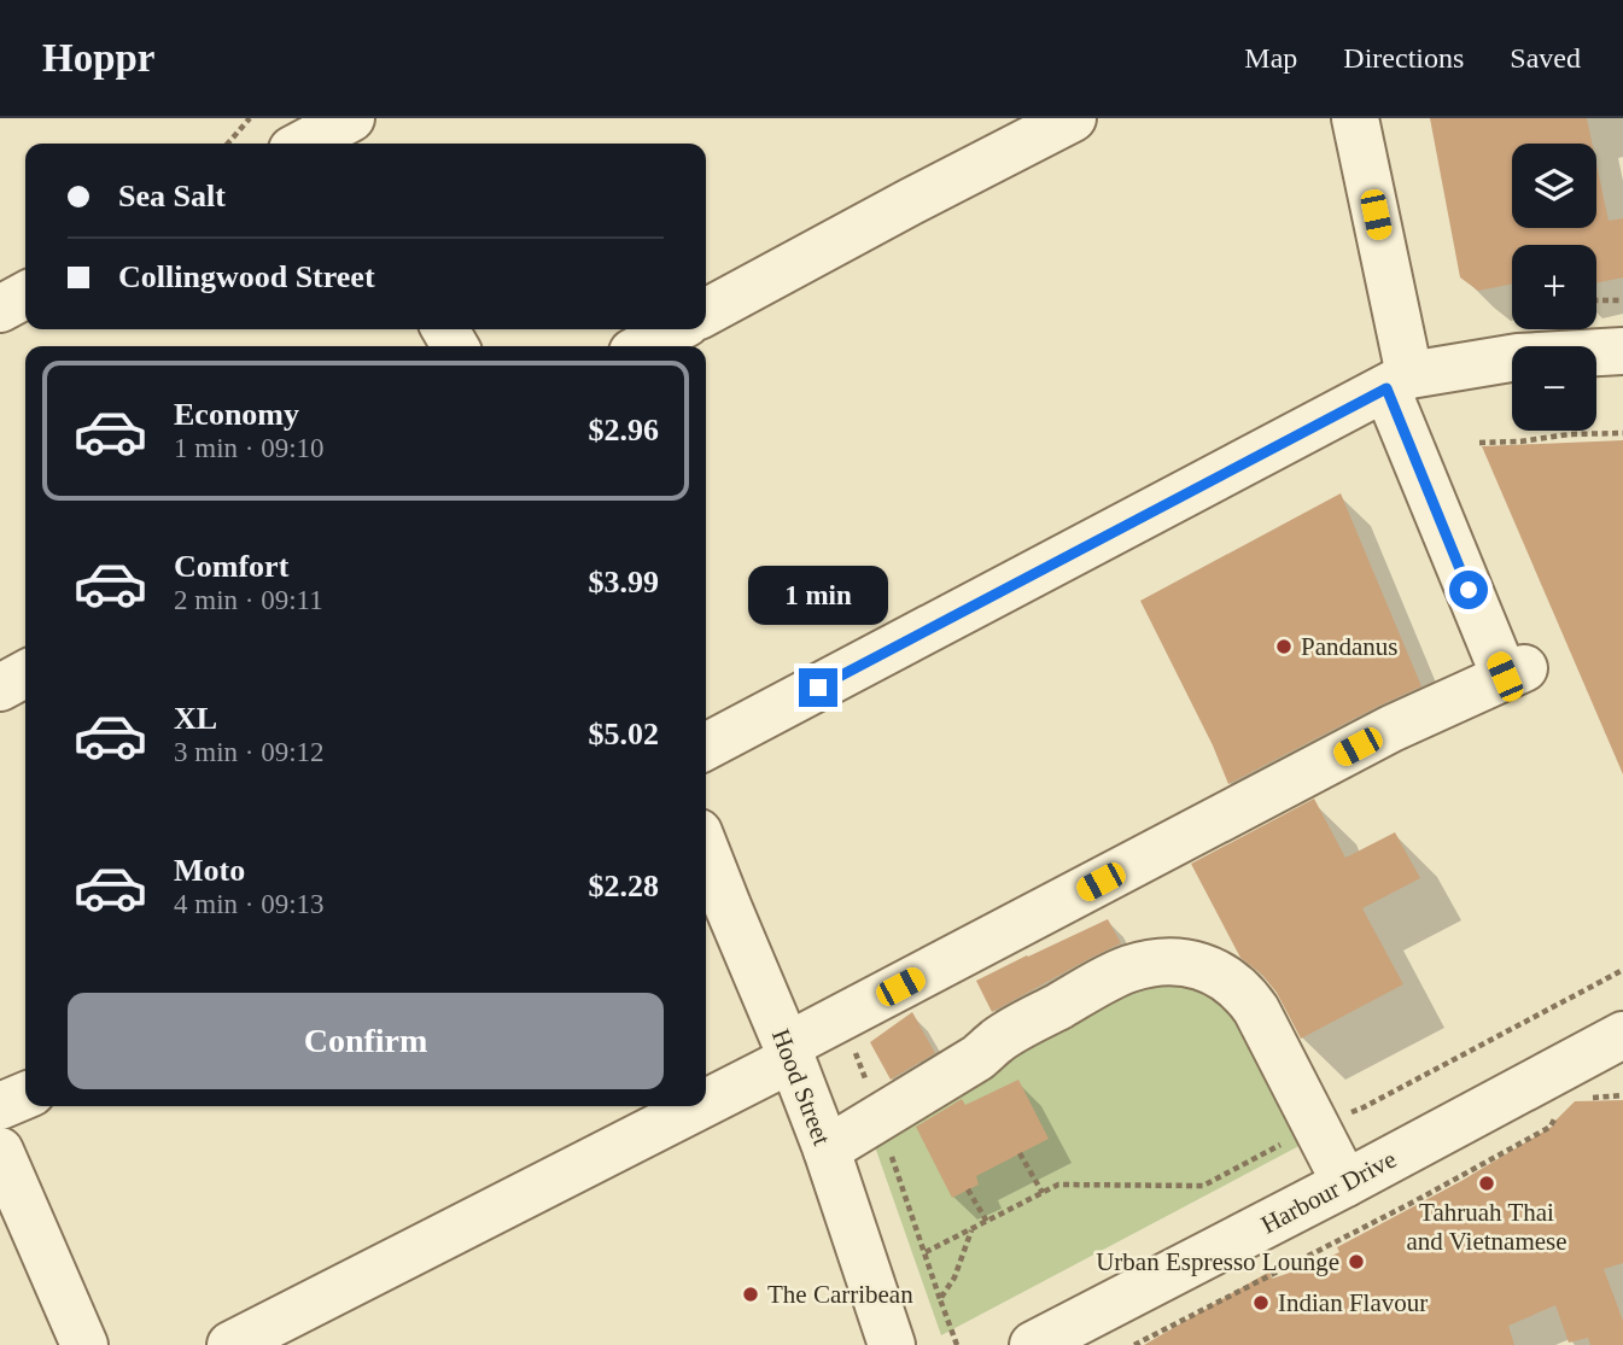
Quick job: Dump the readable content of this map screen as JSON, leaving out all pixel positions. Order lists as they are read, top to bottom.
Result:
{
  "streets": {
    "street": ["Hood Street", "Harbour Drive"]
  },
  "places": [
    "Pandanus",
    "Tahruah Thai and Vietnamese",
    "Urban Espresso Lounge",
    "The Carribean",
    "Indian Flavour"
  ],
  "page": {
    "header": "Hoppr",
    "nav": ["Map", "Directions", "Saved"],
    "map_buttons": ["+", "−"],
    "banner": ["Sea Salt", "Collingwood Street"],
    "list": [
      {
        "name": "Economy",
        "note": "1 min · 09:10",
        "value": "$2.96"
      },
      {
        "name": "Comfort",
        "note": "2 min · 09:11",
        "value": "$3.99"
      },
      {
        "name": "XL",
        "note": "3 min · 09:12",
        "value": "$5.02"
      },
      {
        "name": "Moto",
        "note": "4 min · 09:13",
        "value": "$2.28"
      }
    ],
    "bubble": "1 min",
    "buttons": "Confirm"
  }
}
